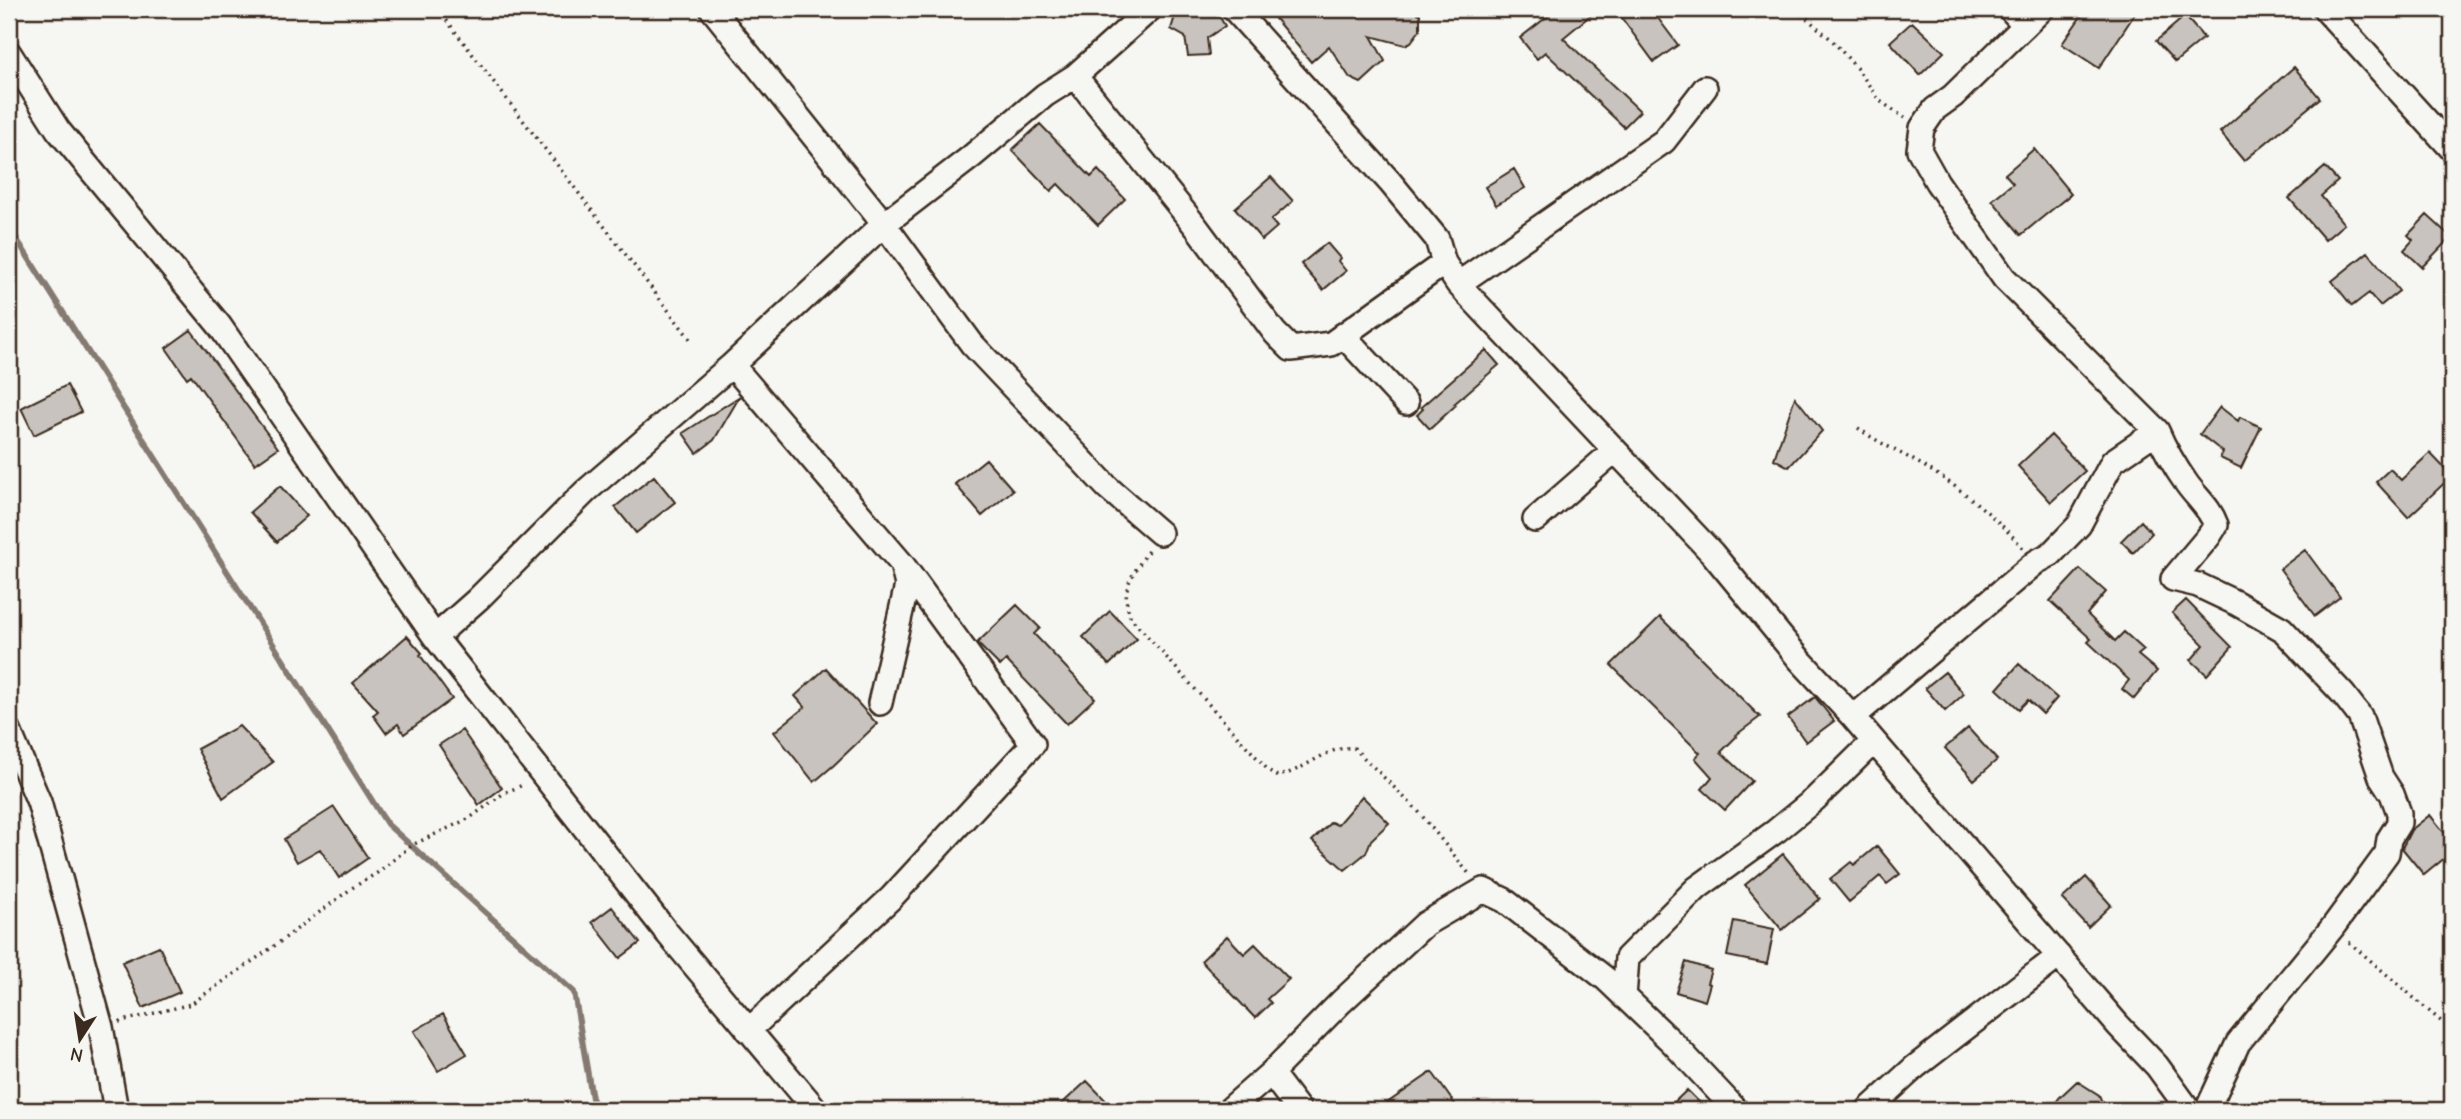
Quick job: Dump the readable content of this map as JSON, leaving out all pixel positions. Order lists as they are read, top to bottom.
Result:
{
  "north": "bottom"
}
